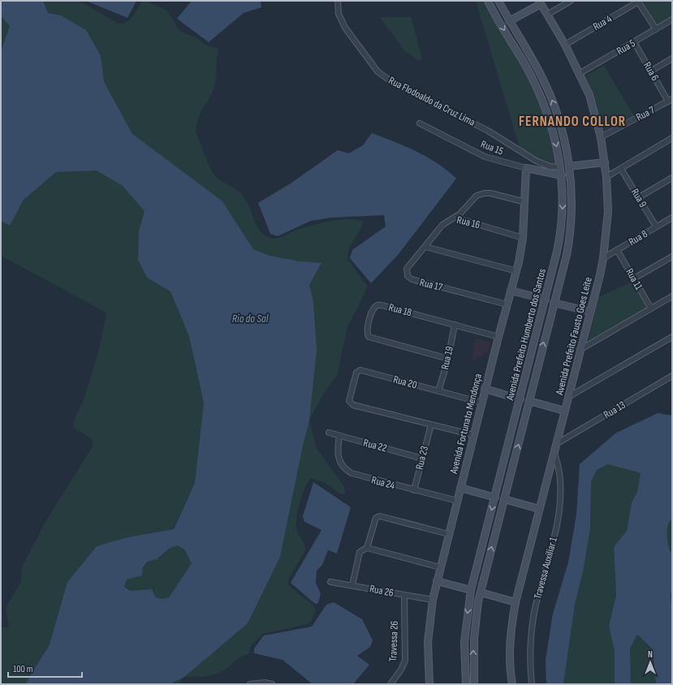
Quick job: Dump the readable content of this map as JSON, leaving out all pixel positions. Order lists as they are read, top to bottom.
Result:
{
  "streets": {
    "street": [
      "Rua 4",
      "Rua 5",
      "Rua 6",
      "Rua Flodoaldo da Cruz Lima",
      "Rua 7",
      "Rua 15",
      "Rua 9",
      "Rua 16",
      "Rua 8",
      "Rua 11",
      "Rua 17",
      "Rua 18",
      "Avenida Prefeito Humberto dos Santos",
      "Avenida Prefeito Fausto Goes Leite",
      "Rua 19",
      "Rua 20",
      "Rua 13",
      "Avenida Fortunato Mendonça",
      "Rua 22",
      "Rua 23",
      "Rua 24",
      "Travessa Auxiliar 1",
      "Rua 26",
      "Travessa 26"
    ]
  },
  "crossings": [
    ["Rua 4", "Avenida Prefeito Fausto Goes Leite"],
    ["Rua 5", "Rua 6"],
    ["Rua 5", "Avenida Prefeito Fausto Goes Leite"],
    ["Rua 6", "Rua 7"],
    ["Rua Flodoaldo da Cruz Lima", "Avenida Prefeito Humberto dos Santos"],
    ["Rua 7", "Avenida Prefeito Fausto Goes Leite"],
    ["Rua 15", "Avenida Prefeito Humberto dos Santos"],
    ["Rua 15", "Avenida Fortunato Mendonça"],
    ["Rua 9", "Rua 8"],
    ["Rua 16", "Rua 17"],
    ["Rua 16", "Avenida Fortunato Mendonça"],
    ["Rua 8", "Rua 11"],
    ["Rua 8", "Avenida Prefeito Fausto Goes Leite"],
    ["Rua 17", "Avenida Fortunato Mendonça"],
    ["Rua 18", "Rua 19"],
    ["Rua 18", "Avenida Fortunato Mendonça"],
    ["Avenida Prefeito Fausto Goes Leite", "Rua 13"],
    ["Avenida Prefeito Fausto Goes Leite", "Travessa Auxiliar 1"],
    ["Rua 19", "Rua 20"],
    ["Rua 20", "Avenida Fortunato Mendonça"],
    ["Rua 20", "Rua 23"],
    ["Avenida Fortunato Mendonça", "Rua 24"],
    ["Avenida Fortunato Mendonça", "Rua 26"],
    ["Rua 22", "Rua 23"],
    ["Rua 22", "Rua 24"],
    ["Rua 23", "Rua 24"],
    ["Rua 26", "Travessa 26"]
  ],
  "districts": ["FERNANDO COLLOR"],
  "water": ["Rio do Sal"],
  "scale_bar": "100 m",
  "north": "top"
}
